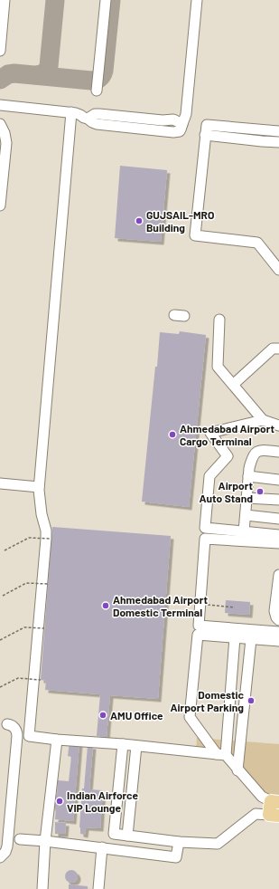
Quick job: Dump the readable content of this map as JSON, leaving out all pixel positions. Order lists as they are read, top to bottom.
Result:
{
  "places": [
    "GUJSAIL-MRO Building",
    "Ahmedabad Airport Cargo Terminal",
    "Airport Auto Stand",
    "Ahmedabad Airport Domestic Terminal",
    "Domestic Airport Parking",
    "AMU Office",
    "Indian Airforce VIP Lounge"
  ]
}
